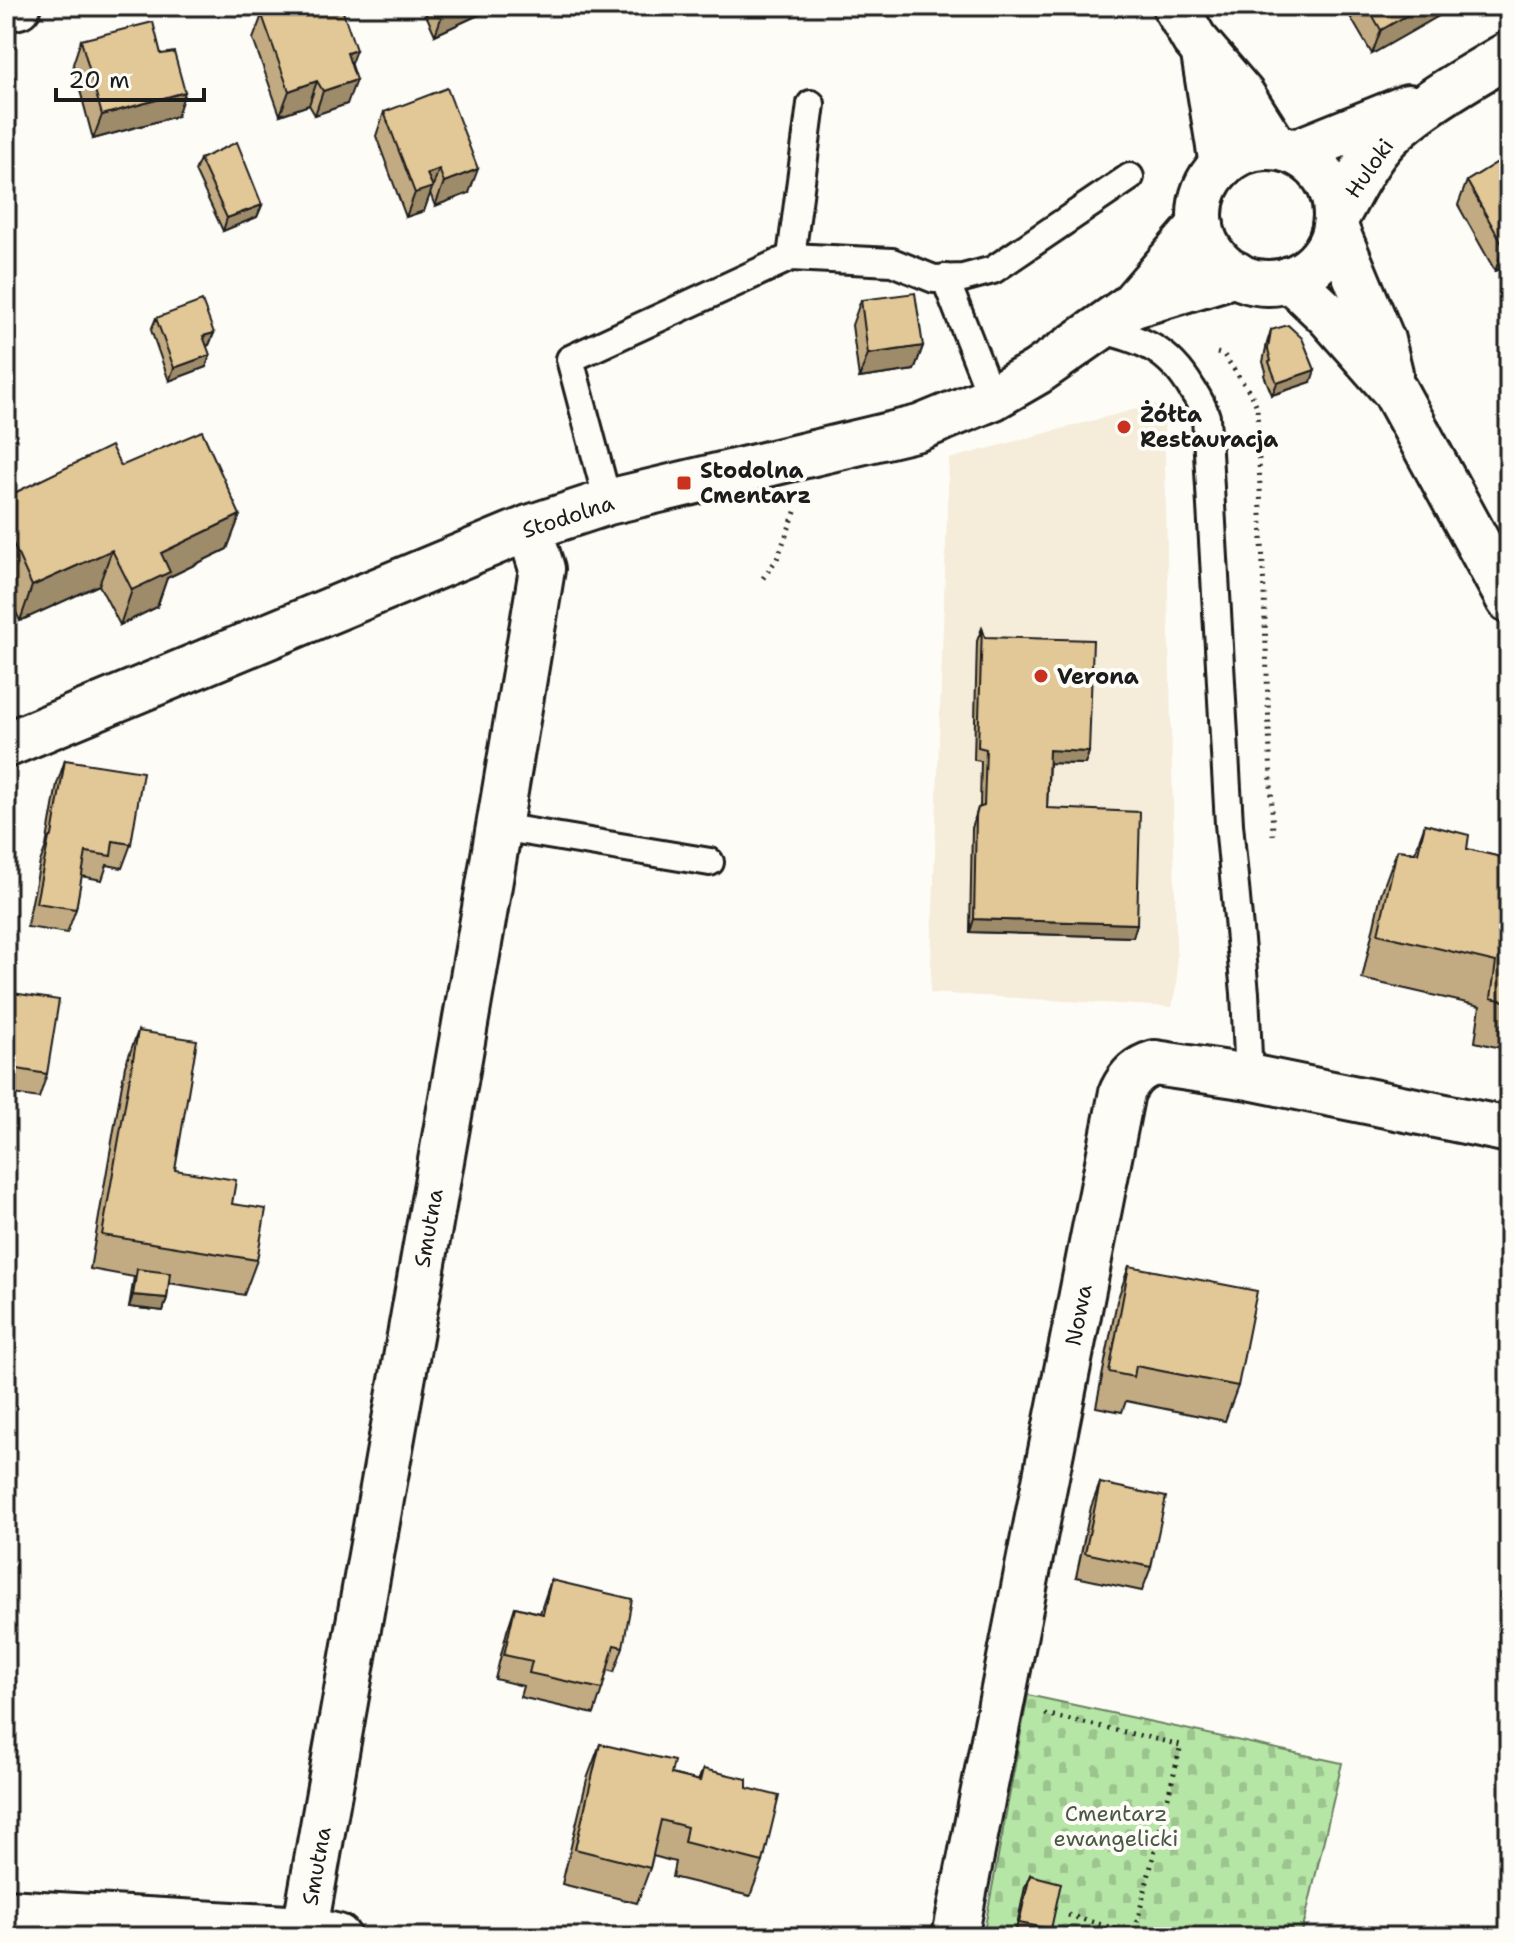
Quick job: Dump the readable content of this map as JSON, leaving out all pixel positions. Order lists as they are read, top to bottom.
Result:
{
  "streets": {
    "street": [
      "Huloki",
      "Stodolna",
      "Smutna",
      "Nowa"
    ]
  },
  "crossings": [
    ["Huloki", "Stodolna"],
    ["Stodolna", "Smutna"]
  ],
  "parks": ["Cmentarz ewangelicki"],
  "places": {
    "other": ["Żółta Restauracja", "Verona"],
    "transit": ["Stodolna Cmentarz"]
  },
  "scale_bar": "20 m"
}
